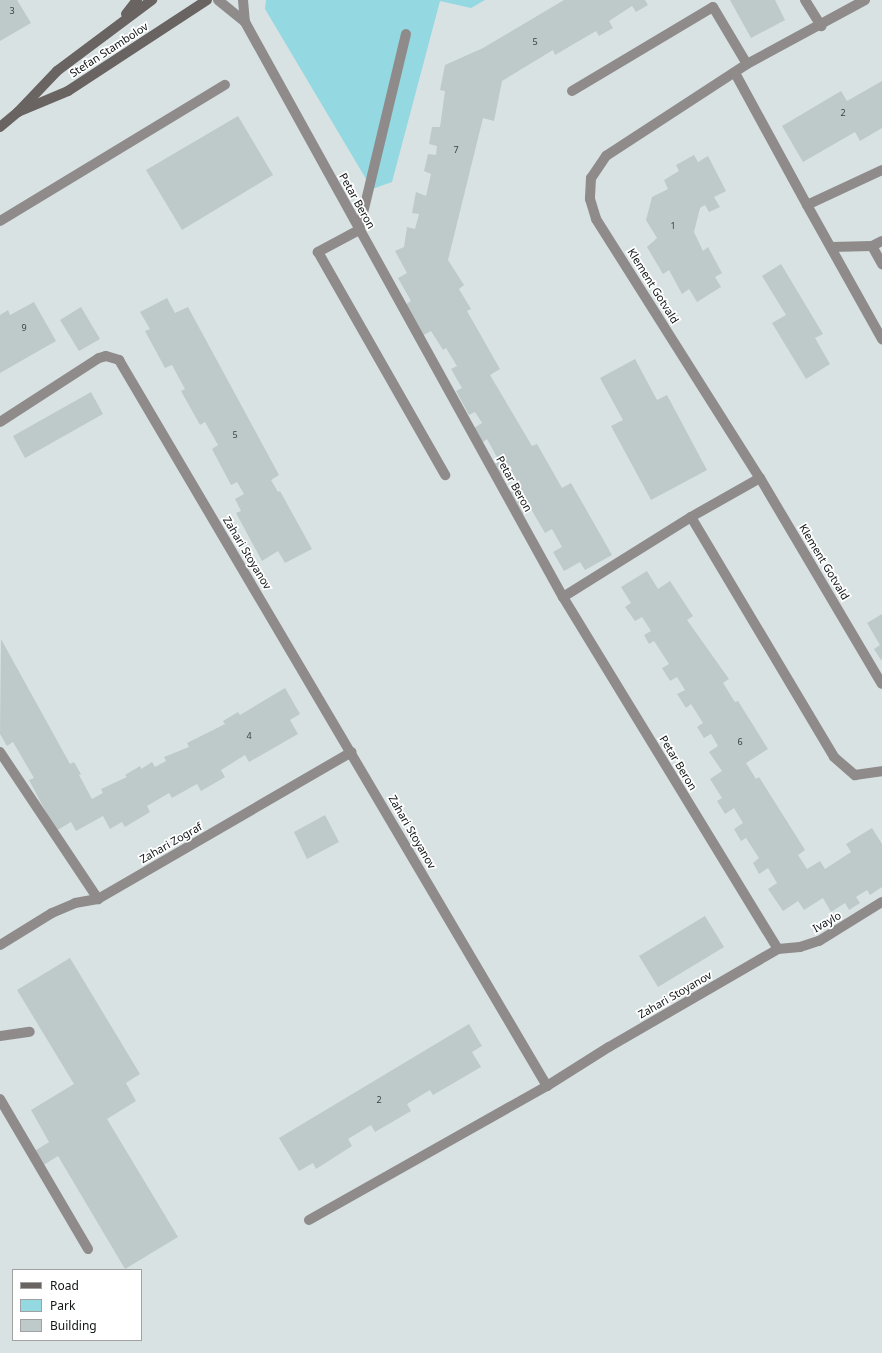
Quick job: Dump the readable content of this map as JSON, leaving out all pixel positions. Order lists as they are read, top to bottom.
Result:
{
  "streets": {
    "street": [
      "Stefan Stambolov",
      "Petar Beron",
      "Klement Gotvald",
      "Zahari Stoyanov",
      "Zahari Zograf",
      "Ivaylo"
    ]
  },
  "crossings": [
    ["Petar Beron", "Zahari Stoyanov"],
    ["Petar Beron", "Ivaylo"],
    ["Zahari Stoyanov", "Zahari Zograf"],
    ["Zahari Stoyanov", "Ivaylo"]
  ],
  "house_numbers": [
    "3",
    "5",
    "2",
    "7",
    "1",
    "9",
    "5",
    "4",
    "6",
    "2"
  ],
  "legend": ["Road", "Park", "Building"]
}
